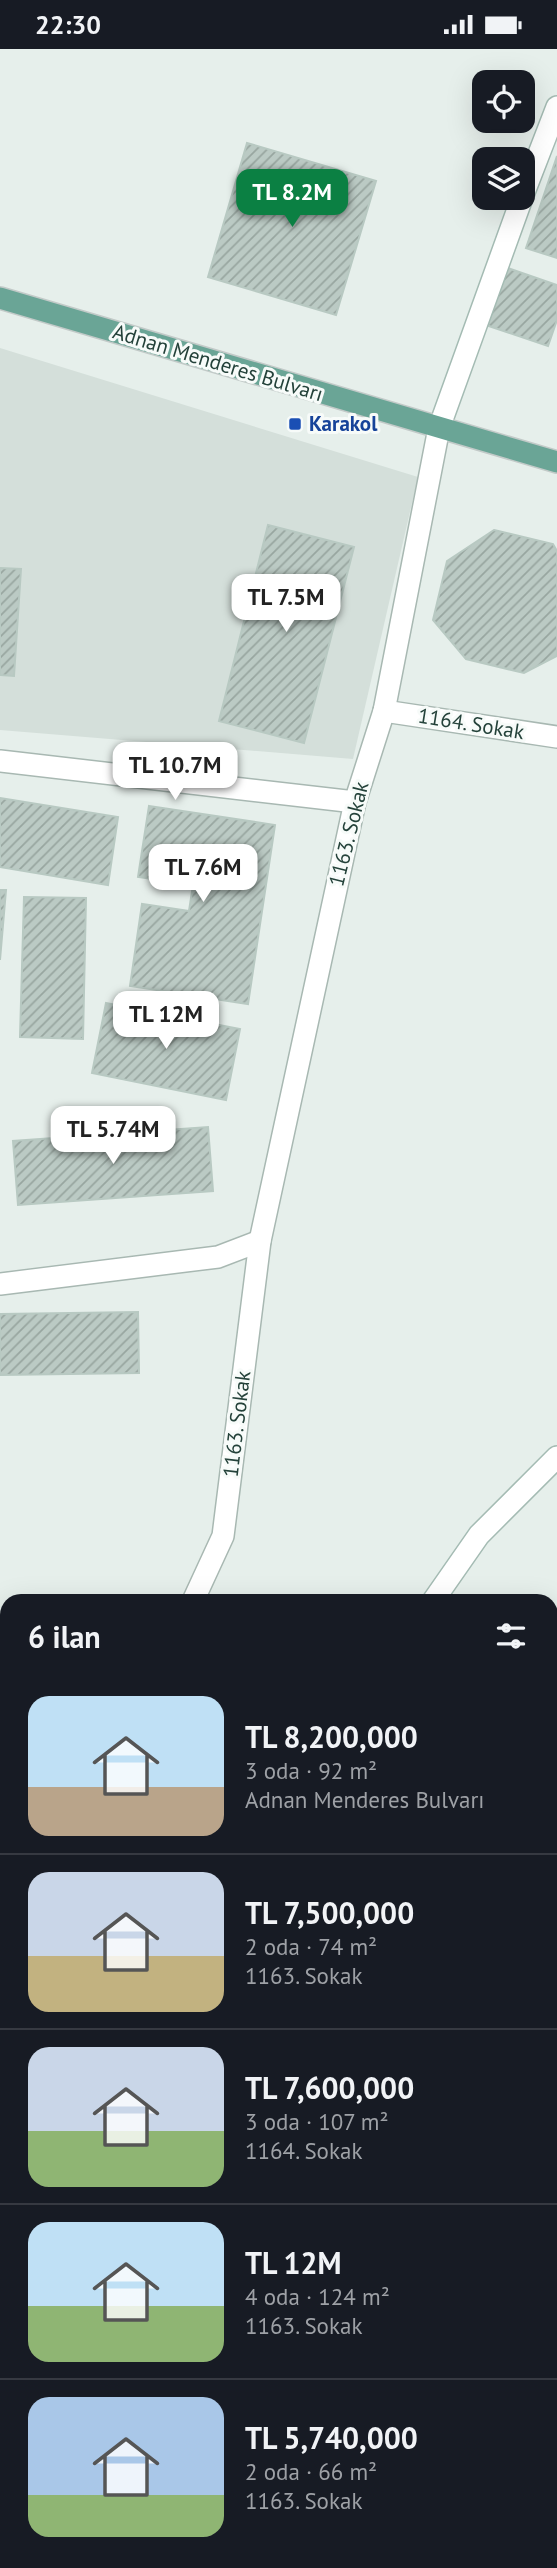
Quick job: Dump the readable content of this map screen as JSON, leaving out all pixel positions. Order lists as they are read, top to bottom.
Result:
{
  "streets": {
    "main road": ["Adnan Menderes Bulvarı"],
    "street": ["1164. Sokak", "1163. Sokak"]
  },
  "crossings": [
    ["Adnan Menderes Bulvarı", "1163. Sokak"],
    ["1164. Sokak", "1163. Sokak"]
  ],
  "places": {
    "transit": ["Karakol"]
  },
  "page": {
    "status": "22:30",
    "price": [
      "TL 8.2M",
      "TL 7.5M",
      "TL 10.7M",
      "TL 7.6M",
      "TL 12M",
      "TL 5.74M"
    ],
    "heading": "6 ilan",
    "list": [
      {
        "name": "TL 8,200,000",
        "note": "3 oda · 92 m² · Adnan Menderes Bulvarı"
      },
      {
        "name": "TL 7,500,000",
        "note": "2 oda · 74 m² · 1163. Sokak"
      },
      {
        "name": "TL 7,600,000",
        "note": "3 oda · 107 m² · 1164. Sokak"
      },
      {
        "name": "TL 12M",
        "note": "4 oda · 124 m² · 1163. Sokak"
      },
      {
        "name": "TL 5,740,000",
        "note": "2 oda · 66 m² · 1163. Sokak"
      }
    ]
  }
}
